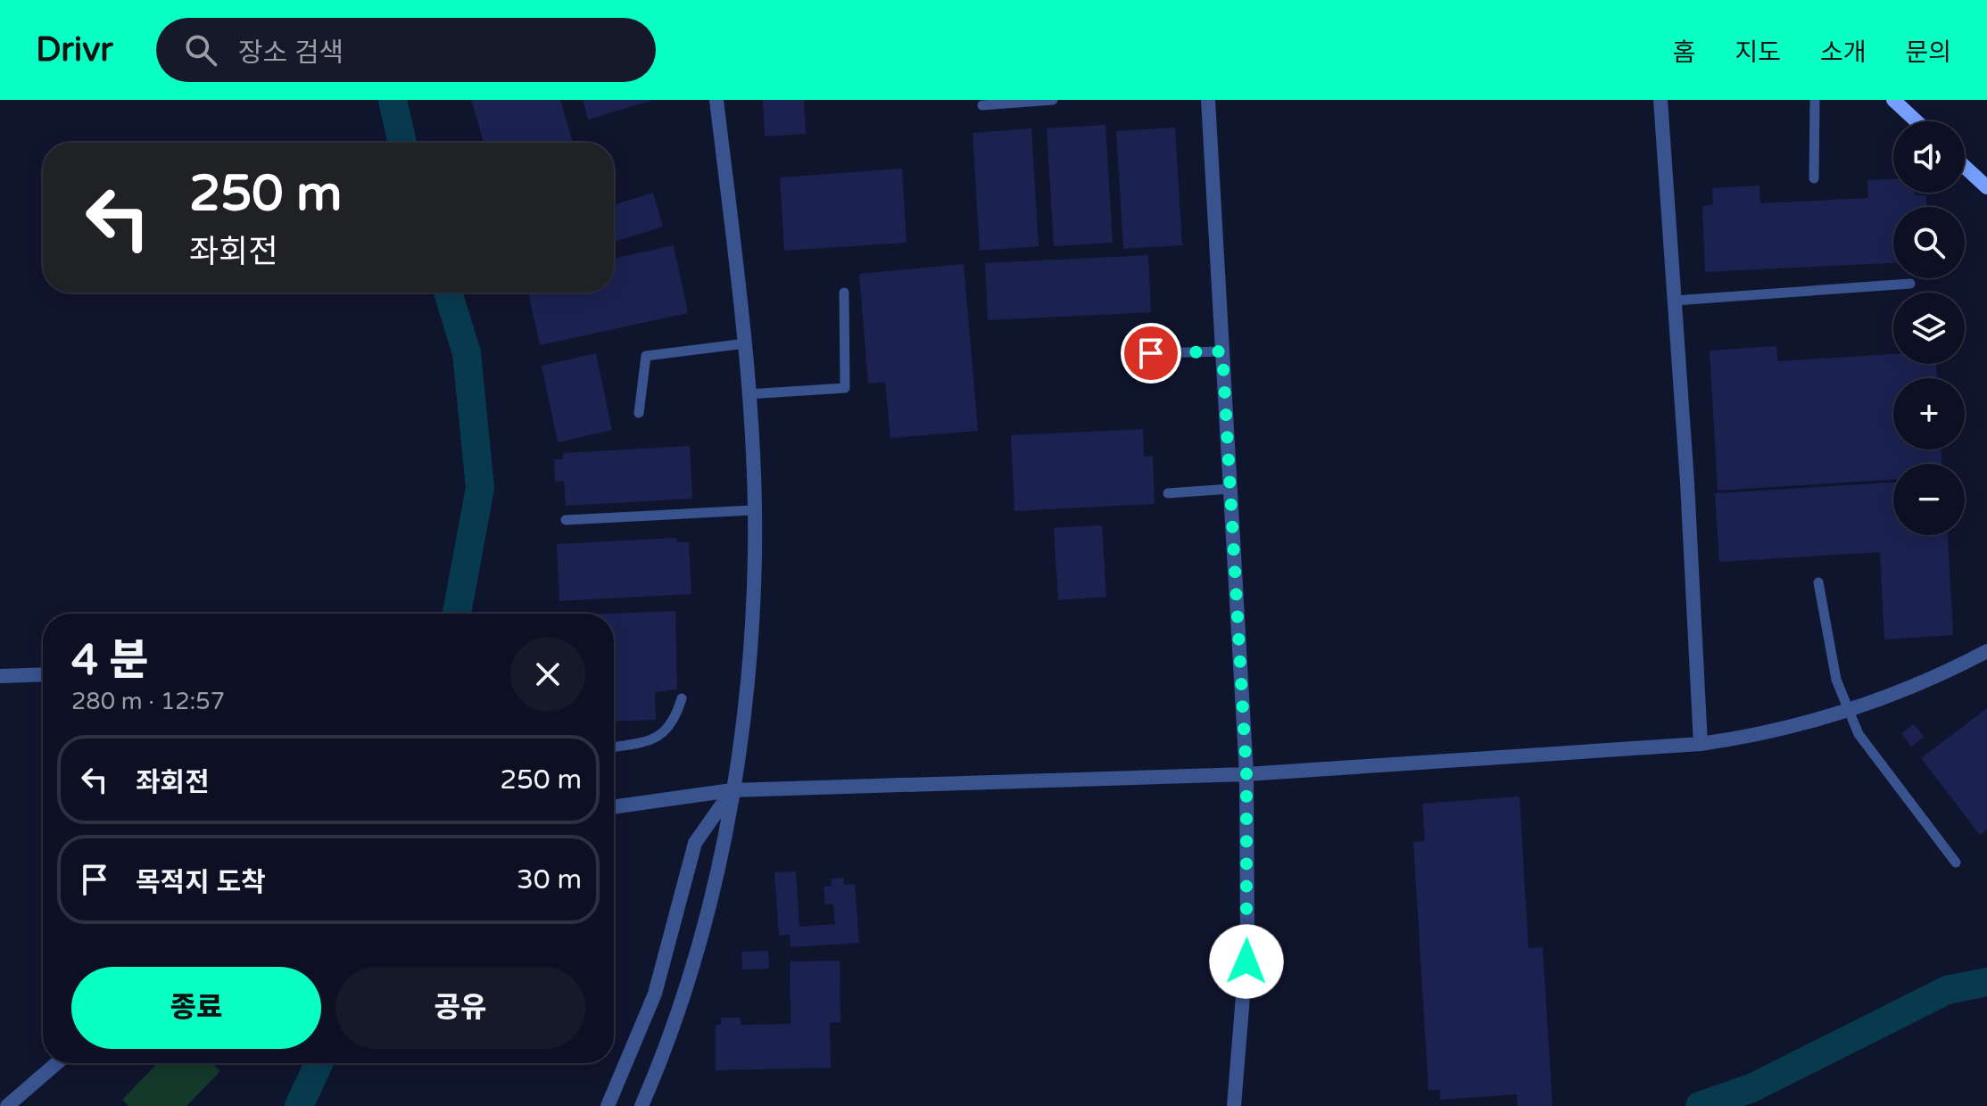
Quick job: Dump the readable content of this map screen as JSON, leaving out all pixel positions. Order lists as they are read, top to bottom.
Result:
{
  "page": {
    "header": "Drivr",
    "search": "장소 검색",
    "nav": [
      "홈",
      "지도",
      "소개",
      "문의"
    ],
    "map_buttons": ["+", "−"],
    "turn": ["250 m", "좌회전"],
    "heading": ["4 분", "280 m · 12:57"],
    "list": [
      {
        "name": "좌회전",
        "value": "250 m"
      },
      {
        "name": "목적지 도착",
        "value": "30 m"
      }
    ],
    "buttons": ["종료", "공유"]
  }
}
